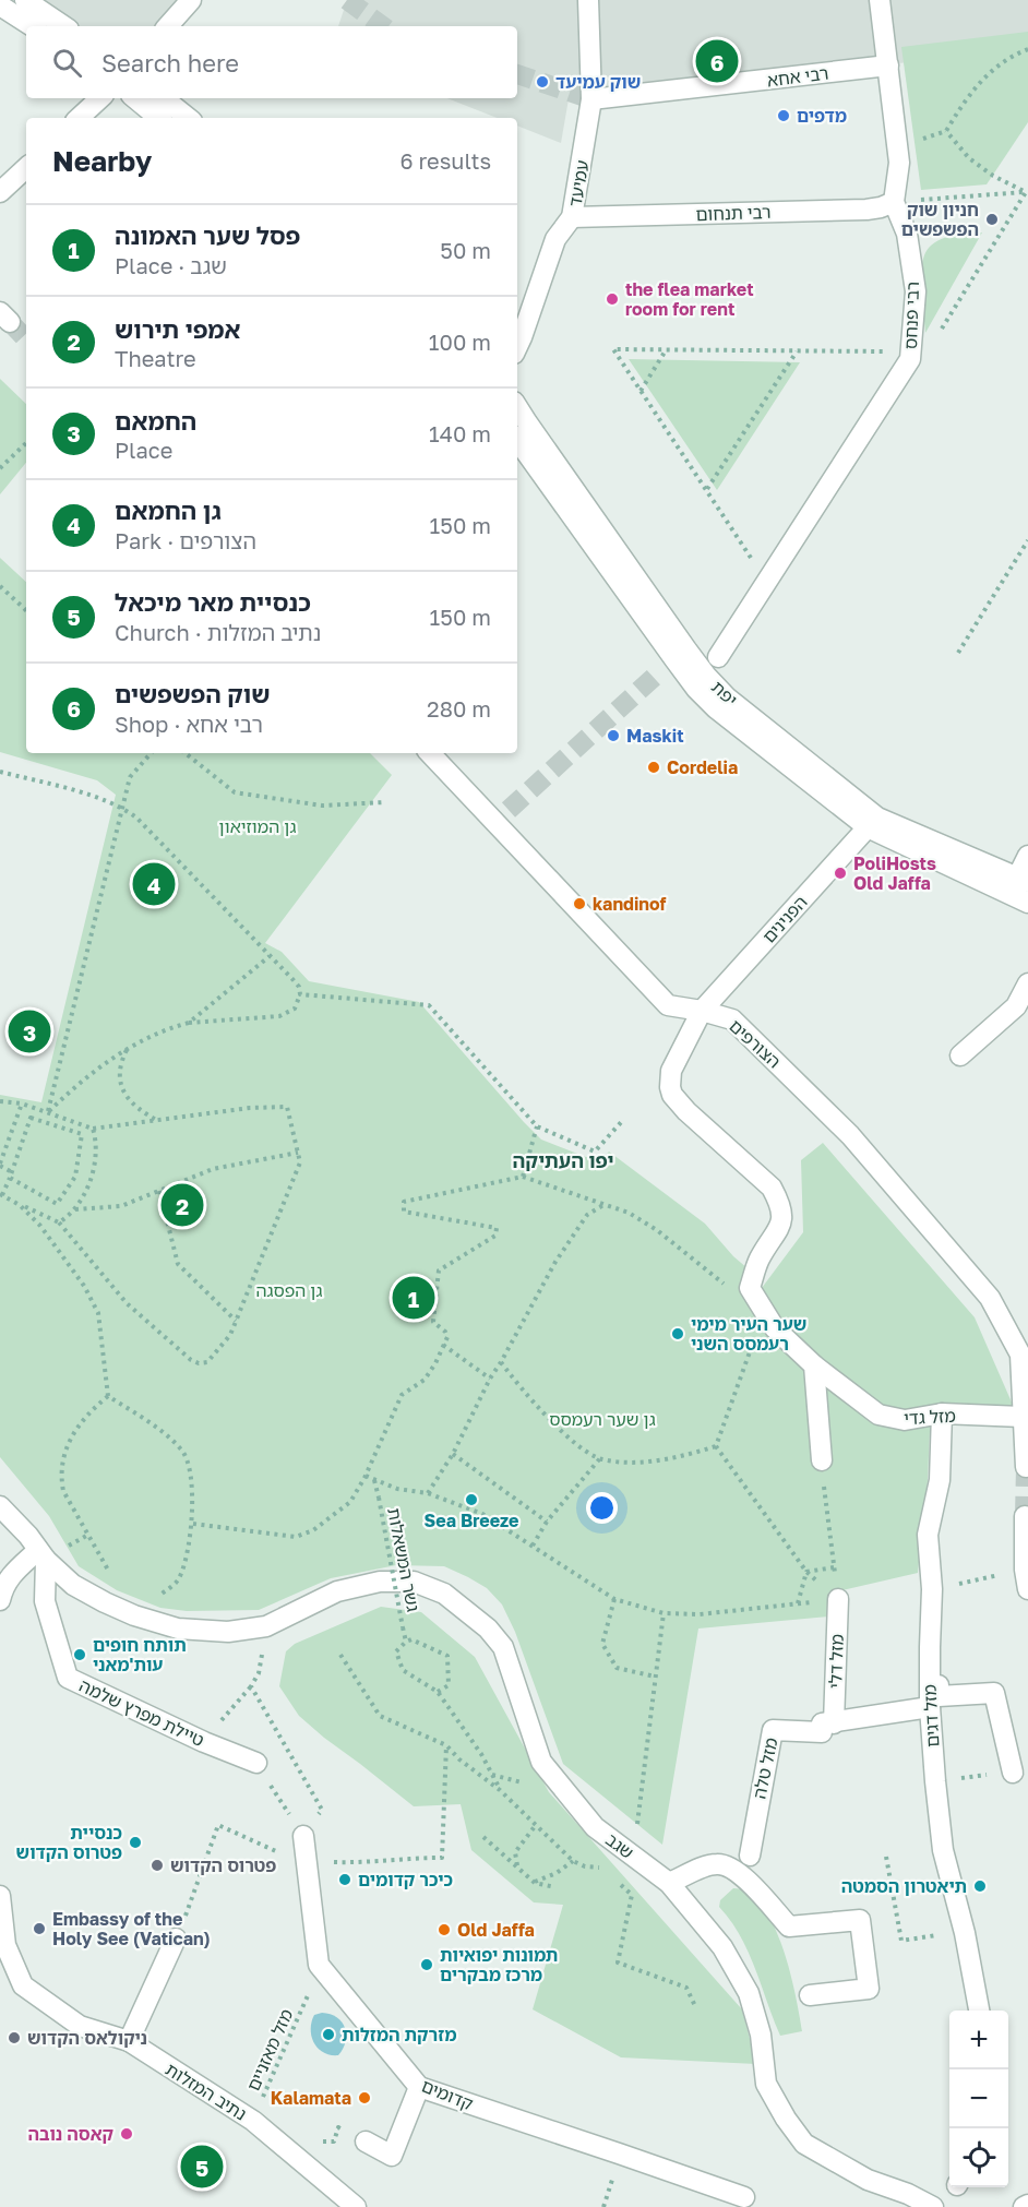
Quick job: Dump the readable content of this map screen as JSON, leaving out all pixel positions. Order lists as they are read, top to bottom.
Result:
{
  "streets": {
    "street": [
      "רבי אחא",
      "עמיעד",
      "רבי תנחום",
      "רבי פנחס",
      "יפת",
      "הפנינים",
      "הצורפים",
      "מזל גדי",
      "מזל דלי",
      "טיילת מפרץ שלמה",
      "מזל דגים",
      "מזל טלה",
      "שגב",
      "נתיב המזלות",
      "קדומים"
    ],
    "path": ["גשר המשאלות", "מזל מאזניים"]
  },
  "crossings": [
    ["רבי אחא", "עמיעד"],
    ["עמיעד", "רבי תנחום"],
    ["רבי תנחום", "רבי פנחס"],
    ["יפת", "הפנינים"],
    ["הפנינים", "הצורפים"],
    ["הפנינים", "מזל גדי"],
    ["הצורפים", "מזל גדי"],
    ["מזל גדי", "מזל דגים"],
    ["מזל דלי", "מזל טלה"],
    ["מזל דגים", "מזל טלה"],
    ["מזל מאזניים", "נתיב המזלות"]
  ],
  "districts": ["יפו העתיקה"],
  "parks": ["גן המוזיאון", "גן הפסגה", "גן שער רעמסס"],
  "places": [
    "שוק עמיעד",
    "מדפים",
    "חניון שוק הפשפשים",
    "the flea market room for rent",
    "Maskit",
    "Cordelia",
    "PoliHosts Old Jaffa",
    "kandinof",
    "שער העיר מימי רעמסס השני",
    "Sea Breeze",
    "תותח חופים עות'מאני",
    "כנסיית פטרוס הקדוש",
    "פטרוס הקדוש",
    "כיכר קדומים",
    "תיאטרון הסמטה",
    "Embassy of the Holy See (Vatican)",
    "Old Jaffa",
    "תמונות יפואיות מרכז מבקרים",
    "מזרקת המזלות",
    "ניקולאס הקדוש",
    "Kalamata",
    "קאסה נובה"
  ],
  "page": {
    "search": "Search here",
    "pins": [
      "6",
      "4",
      "3",
      "2",
      "1",
      "5"
    ],
    "heading": ["Nearby", "6 results"],
    "list": [
      {
        "mark": "1",
        "name": "פסל שער האמונה",
        "note": "Place · שגב",
        "value": "50 m"
      },
      {
        "mark": "2",
        "name": "אמפי תירוש",
        "note": "Theatre",
        "value": "100 m"
      },
      {
        "mark": "3",
        "name": "החמאם",
        "note": "Place",
        "value": "140 m"
      },
      {
        "mark": "4",
        "name": "גן החמאם",
        "note": "Park · הצורפים",
        "value": "150 m"
      },
      {
        "mark": "5",
        "name": "כנסיית מאר מיכאל",
        "note": "Church · נתיב המזלות",
        "value": "150 m"
      },
      {
        "mark": "6",
        "name": "שוק הפשפשים",
        "note": "Shop · רבי אחא",
        "value": "280 m"
      }
    ],
    "map_buttons": ["+", "−"]
  }
}
